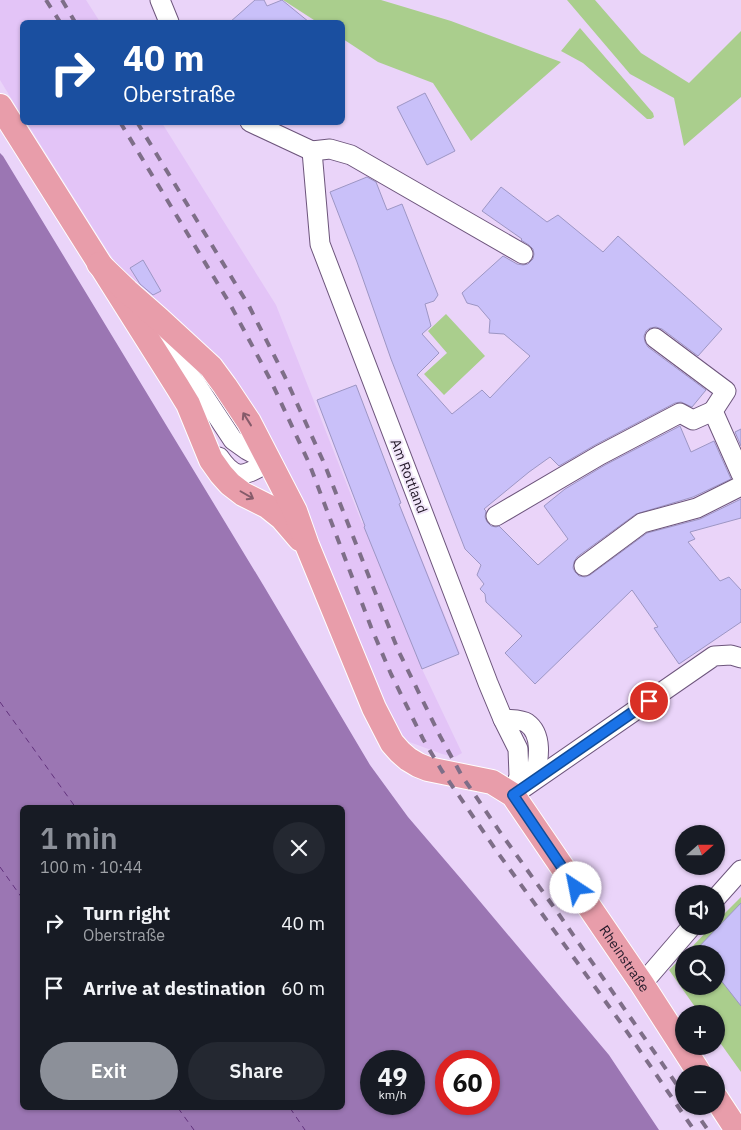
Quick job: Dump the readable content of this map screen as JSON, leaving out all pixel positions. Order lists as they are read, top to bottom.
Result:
{
  "streets": {
    "main road": ["Rheinstraße"],
    "street": ["Am Rottland"]
  },
  "crossings": [
    ["Am Rottland", "Rheinstraße"]
  ],
  "north": "right",
  "page": {
    "turn": ["40 m", "Oberstraße"],
    "heading": ["1 min", "100 m · 10:44"],
    "map_buttons": ["+", "−"],
    "list": [
      {
        "name": "Turn right",
        "note": "Oberstraße",
        "value": "40 m"
      },
      {
        "name": "Arrive at destination",
        "value": "60 m"
      }
    ],
    "buttons": ["Exit", "Share"],
    "speed": "49 km/h",
    "limit": "60"
  }
}
